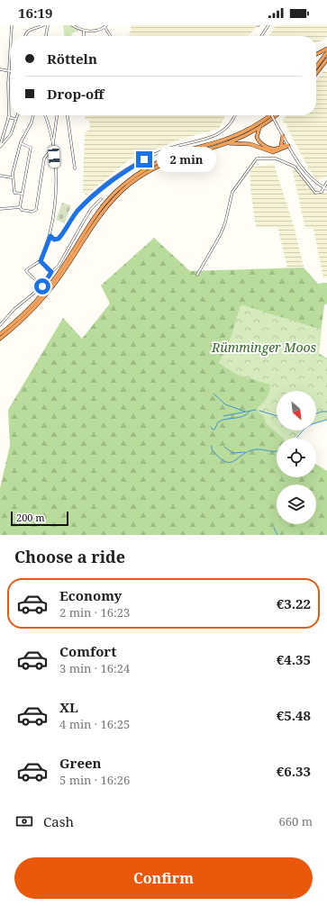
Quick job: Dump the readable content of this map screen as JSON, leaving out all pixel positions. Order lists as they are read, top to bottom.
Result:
{
  "parks": ["Rümminger Moos"],
  "scale_bar": "200 m",
  "north": "bottom right",
  "page": {
    "status": "16:19",
    "banner": ["Rötteln", "Drop-off"],
    "bubble": "2 min",
    "scale": "200 m",
    "heading": "Choose a ride",
    "list": [
      {
        "name": "Economy",
        "note": "2 min · 16:23",
        "value": "€3.22"
      },
      {
        "name": "Comfort",
        "note": "3 min · 16:24",
        "value": "€4.35"
      },
      {
        "name": "XL",
        "note": "4 min · 16:25",
        "value": "€5.48"
      },
      {
        "name": "Green",
        "note": "5 min · 16:26",
        "value": "€6.33"
      }
    ],
    "pay": ["Cash", "660 m"],
    "buttons": "Confirm"
  }
}
